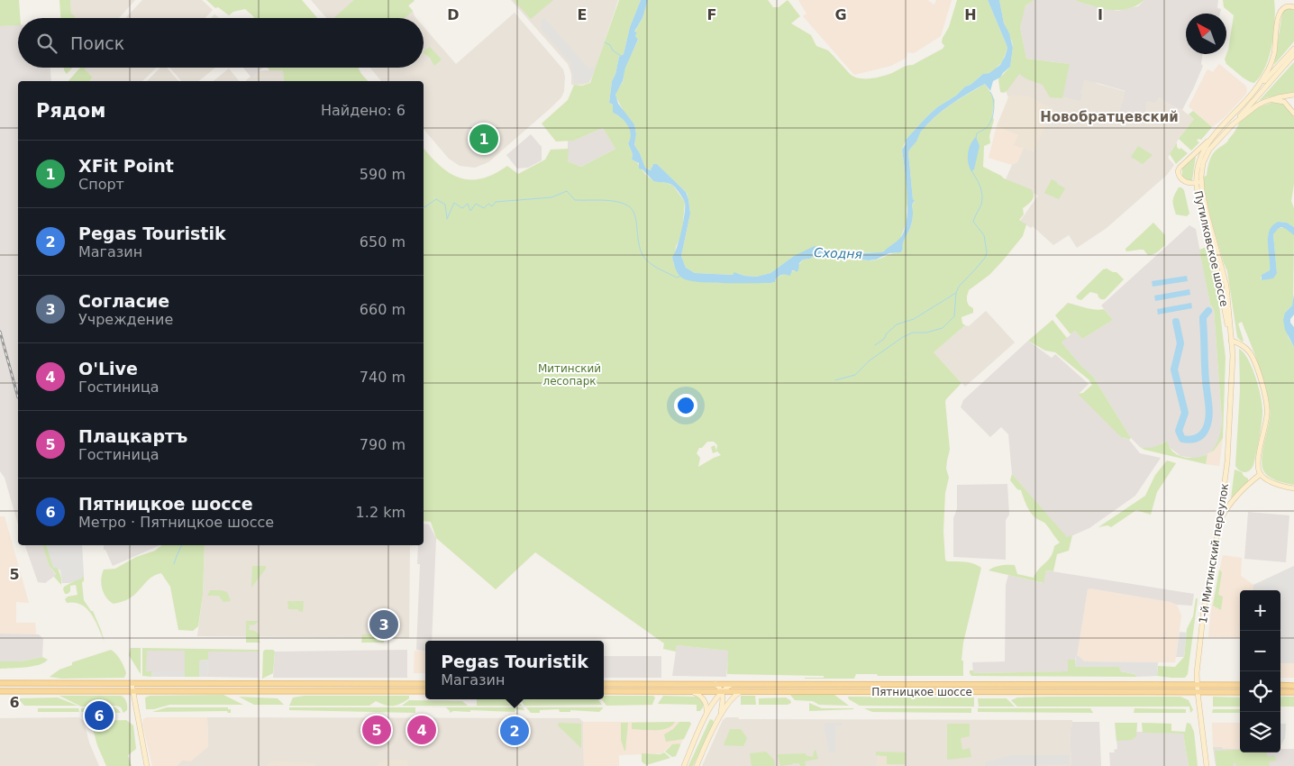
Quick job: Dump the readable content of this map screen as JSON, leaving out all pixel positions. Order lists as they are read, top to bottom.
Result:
{
  "streets": {
    "main road": ["Путилковское шоссе", "1-й Митинский переулок", "Пятницкое шоссе"]
  },
  "crossings": [
    ["Путилковское шоссе", "1-й Митинский переулок"],
    ["1-й Митинский переулок", "Пятницкое шоссе"]
  ],
  "districts": ["Новобратцевский"],
  "water": ["Сходня"],
  "parks": ["Митинский лесопарк"],
  "north": "top left",
  "page": {
    "search": "Поиск",
    "heading": ["Рядом", "Найдено: 6"],
    "pins": [
      "1",
      "3",
      "6",
      "4",
      "5",
      "2"
    ],
    "list": [
      {
        "mark": "1",
        "name": "XFit Point",
        "note": "Спорт",
        "value": "590 m"
      },
      {
        "mark": "2",
        "name": "Pegas Touristik",
        "note": "Магазин",
        "value": "650 m"
      },
      {
        "mark": "3",
        "name": "Согласие",
        "note": "Учреждение",
        "value": "660 m"
      },
      {
        "mark": "4",
        "name": "O'Live",
        "note": "Гостиница",
        "value": "740 m"
      },
      {
        "mark": "5",
        "name": "Плацкартъ",
        "note": "Гостиница",
        "value": "790 m"
      },
      {
        "mark": "6",
        "name": "Пятницкое шоссе",
        "note": "Метро · Пятницкое шоссе",
        "value": "1.2 km"
      }
    ],
    "map_buttons": ["+", "−"],
    "popup": ["Pegas Touristik", "Магазин"]
  },
  "grid": {
    "columns": [
      "D",
      "E",
      "F",
      "G",
      "H",
      "I"
    ],
    "rows": ["5", "6"]
  }
}
